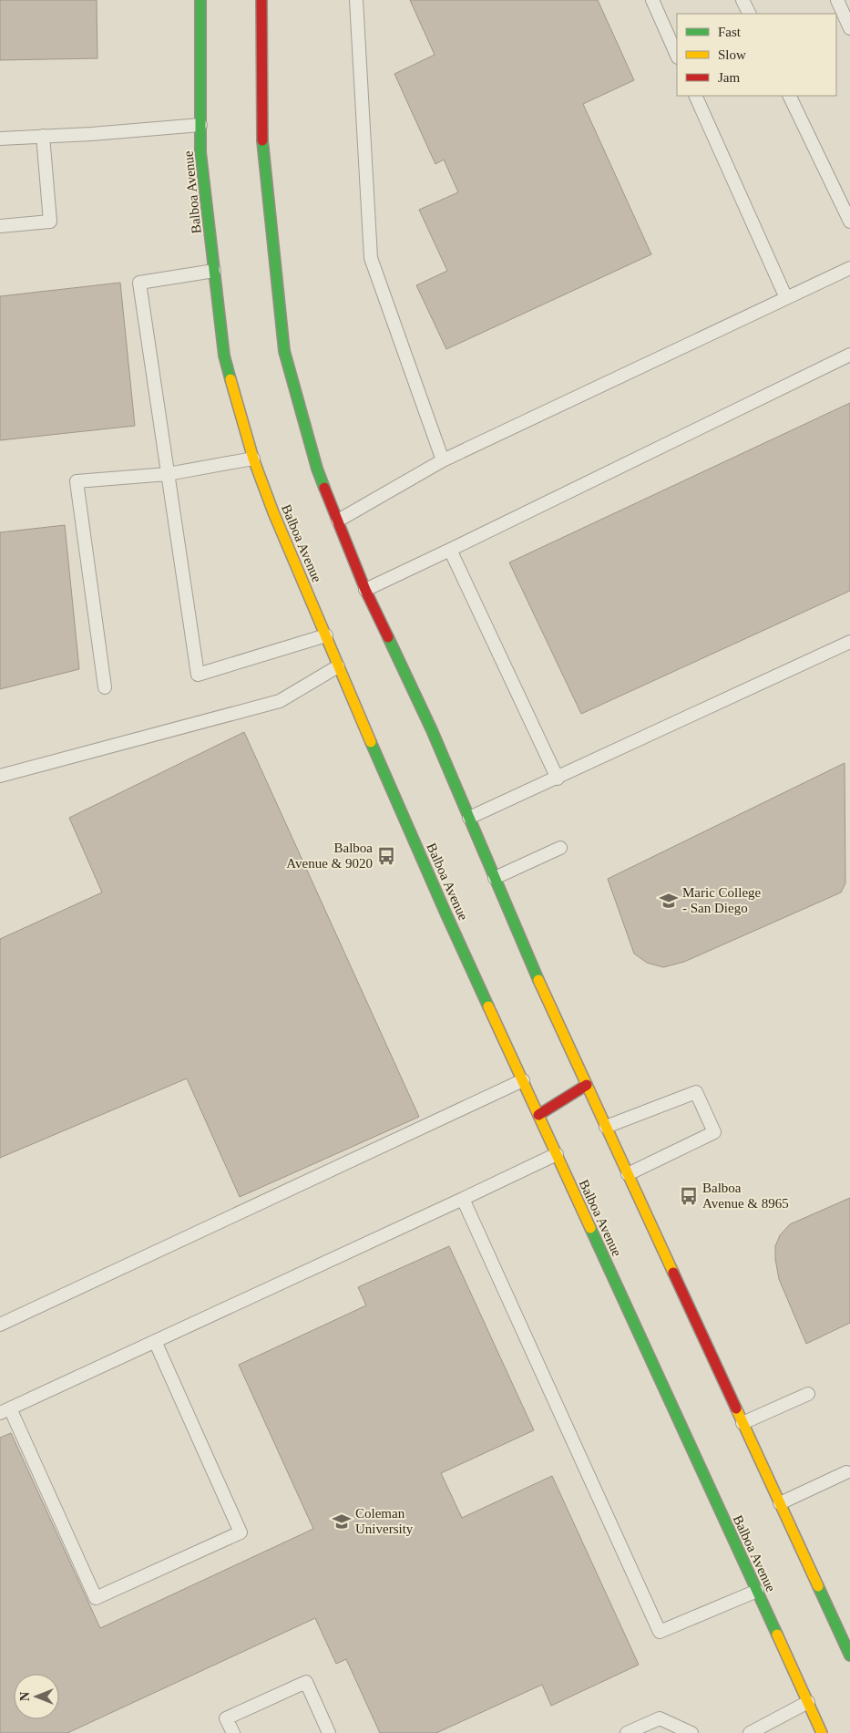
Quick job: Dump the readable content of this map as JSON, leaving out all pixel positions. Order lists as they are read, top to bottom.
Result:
{
  "streets": {
    "main road": ["Balboa Avenue"]
  },
  "places": {
    "bus stop": ["Balboa Avenue & 9020", "Balboa Avenue & 8965"],
    "school or university": ["Maric College - San Diego", "Coleman University"]
  },
  "legend": ["Fast", "Slow", "Jam"],
  "north": "left"
}
